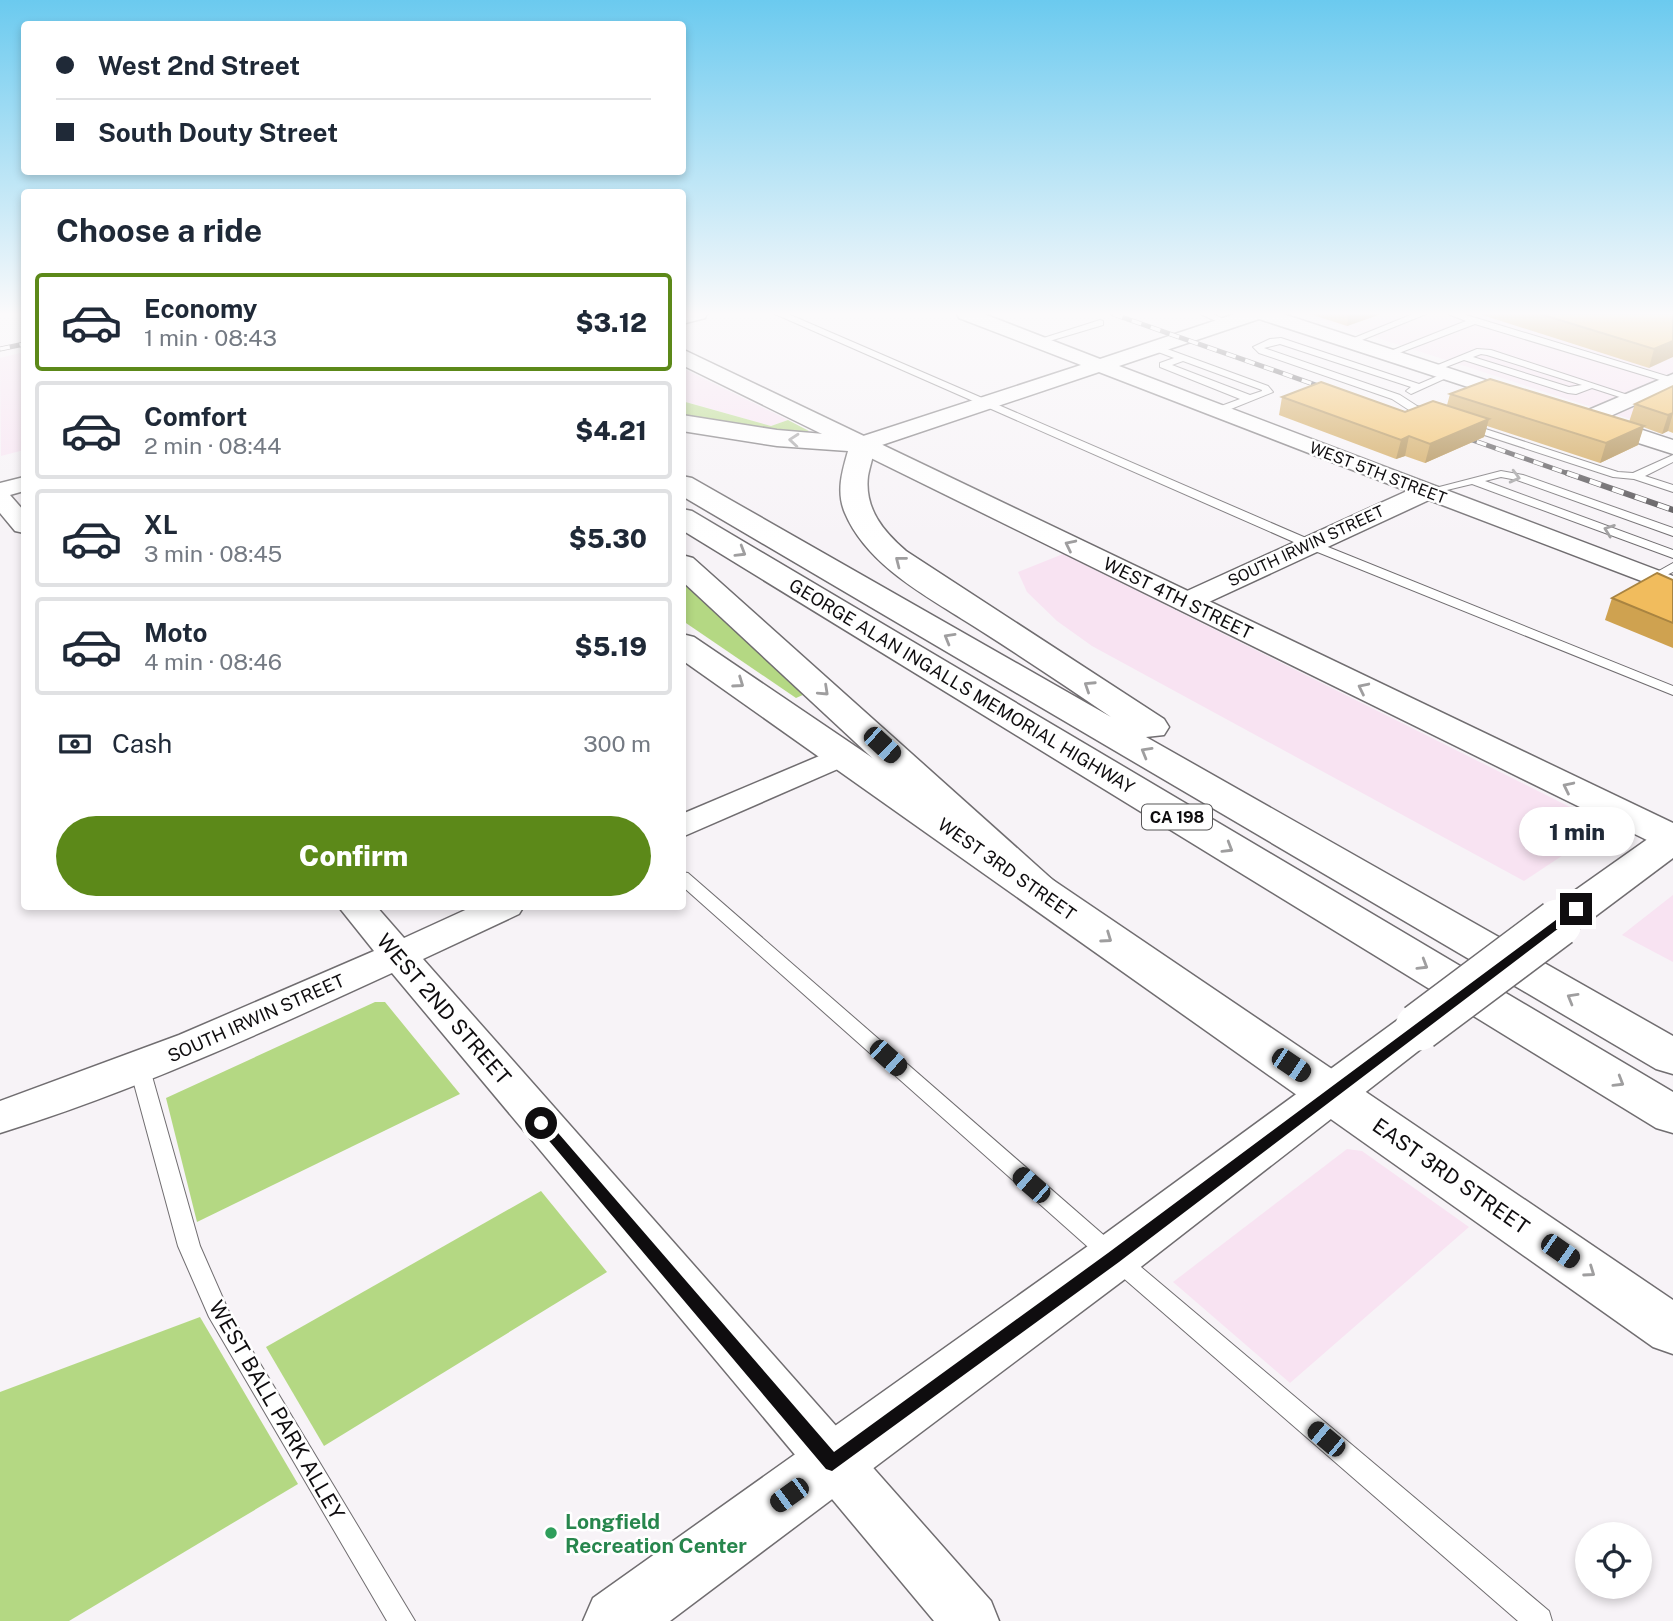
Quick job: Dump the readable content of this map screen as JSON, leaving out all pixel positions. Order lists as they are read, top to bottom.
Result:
{
  "streets": {
    "main road": [
      "WEST 4TH STREET",
      "GEORGE ALAN INGALLS MEMORIAL HIGHWAY",
      "CA 198",
      "WEST 3RD STREET",
      "EAST 3RD STREET"
    ],
    "street": ["WEST 5TH STREET", "SOUTH IRWIN STREET", "WEST 2ND STREET"],
    "lane": ["WEST BALL PARK ALLEY"]
  },
  "crossings": [
    ["WEST 5TH STREET", "SOUTH IRWIN STREET"],
    ["SOUTH IRWIN STREET", "WEST 4TH STREET"],
    ["SOUTH IRWIN STREET", "WEST 2ND STREET"],
    ["SOUTH IRWIN STREET", "WEST BALL PARK ALLEY"],
    ["WEST 3RD STREET", "EAST 3RD STREET"]
  ],
  "one_way": ["EAST 3RD STREET"],
  "places": ["Longfield Recreation Center"],
  "page": {
    "banner": ["West 2nd Street", "South Douty Street"],
    "heading": "Choose a ride",
    "list": [
      {
        "name": "Economy",
        "note": "1 min · 08:43",
        "value": "$3.12"
      },
      {
        "name": "Comfort",
        "note": "2 min · 08:44",
        "value": "$4.21"
      },
      {
        "name": "XL",
        "note": "3 min · 08:45",
        "value": "$5.30"
      },
      {
        "name": "Moto",
        "note": "4 min · 08:46",
        "value": "$5.19"
      }
    ],
    "pay": ["Cash", "300 m"],
    "buttons": "Confirm",
    "bubble": "1 min"
  }
}
